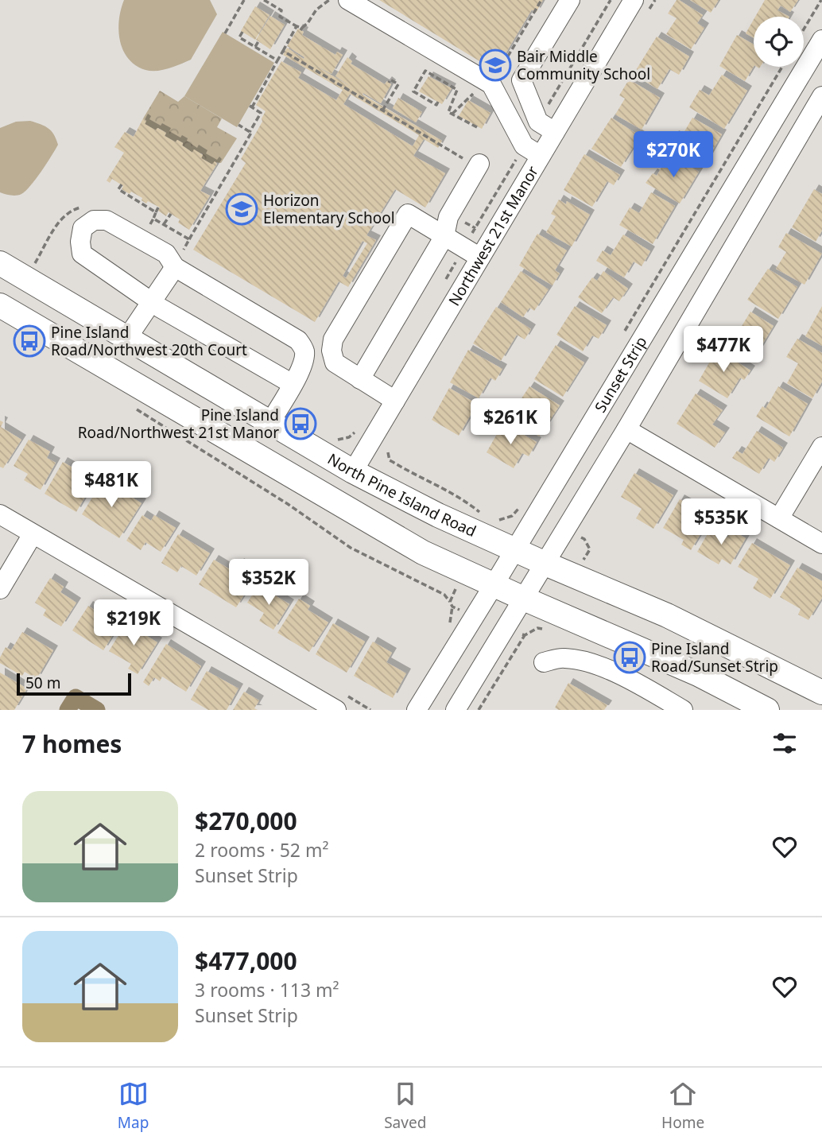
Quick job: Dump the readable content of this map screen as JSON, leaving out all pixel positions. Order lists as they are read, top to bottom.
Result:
{
  "streets": {
    "main road": ["North Pine Island Road"],
    "street": ["Northwest 21st Manor", "Sunset Strip"]
  },
  "crossings": [
    ["Northwest 21st Manor", "North Pine Island Road"],
    ["Sunset Strip", "North Pine Island Road"]
  ],
  "places": {
    "school or university": ["Bair Middle Community School", "Horizon Elementary School"],
    "bus stop": ["Pine Island Road/Northwest 20th Court", "Pine Island Road/Northwest 21st Manor", "Pine Island Road/Sunset Strip"]
  },
  "scale_bar": "50 m",
  "page": {
    "price": [
      "$270K",
      "$477K",
      "$261K",
      "$481K",
      "$535K",
      "$352K",
      "$219K"
    ],
    "scale": "50 m",
    "heading": "7 homes",
    "list": [
      {
        "name": "$270,000",
        "note": "2 rooms · 52 m² · Sunset Strip"
      },
      {
        "name": "$477,000",
        "note": "3 rooms · 113 m² · Sunset Strip"
      }
    ],
    "tabs": ["Map", "Saved", "Home"]
  }
}
